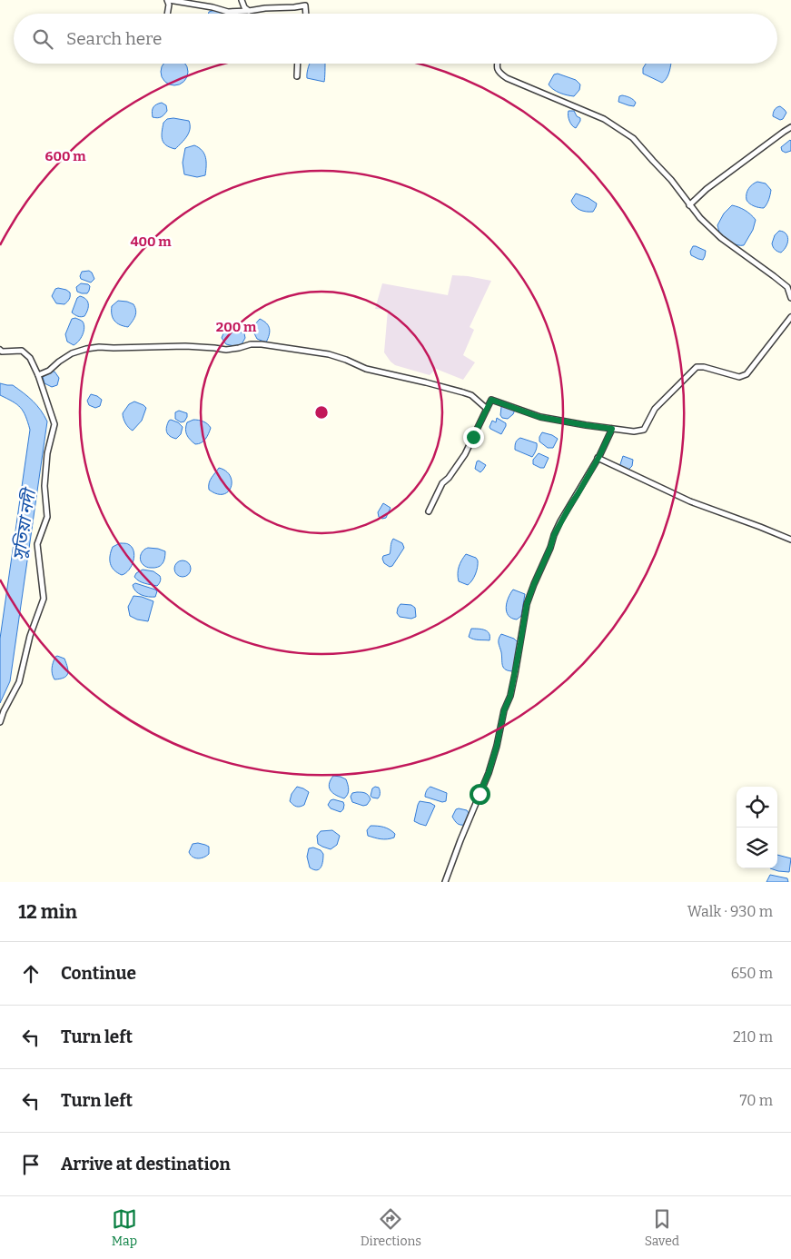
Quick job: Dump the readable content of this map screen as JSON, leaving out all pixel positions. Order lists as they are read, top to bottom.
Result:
{
  "water": ["সুতিয়া নদী"],
  "page": {
    "search": "Search here",
    "heading": ["12 min", "Walk · 930 m"],
    "list": [
      ["Continue", "650 m"],
      ["Turn left", "210 m"],
      ["Turn left", "70 m"],
      "Arrive at destination"
    ],
    "nav": ["Map", "Directions", "Saved"]
  },
  "rings": ["600 m", "400 m", "200 m"]
}
